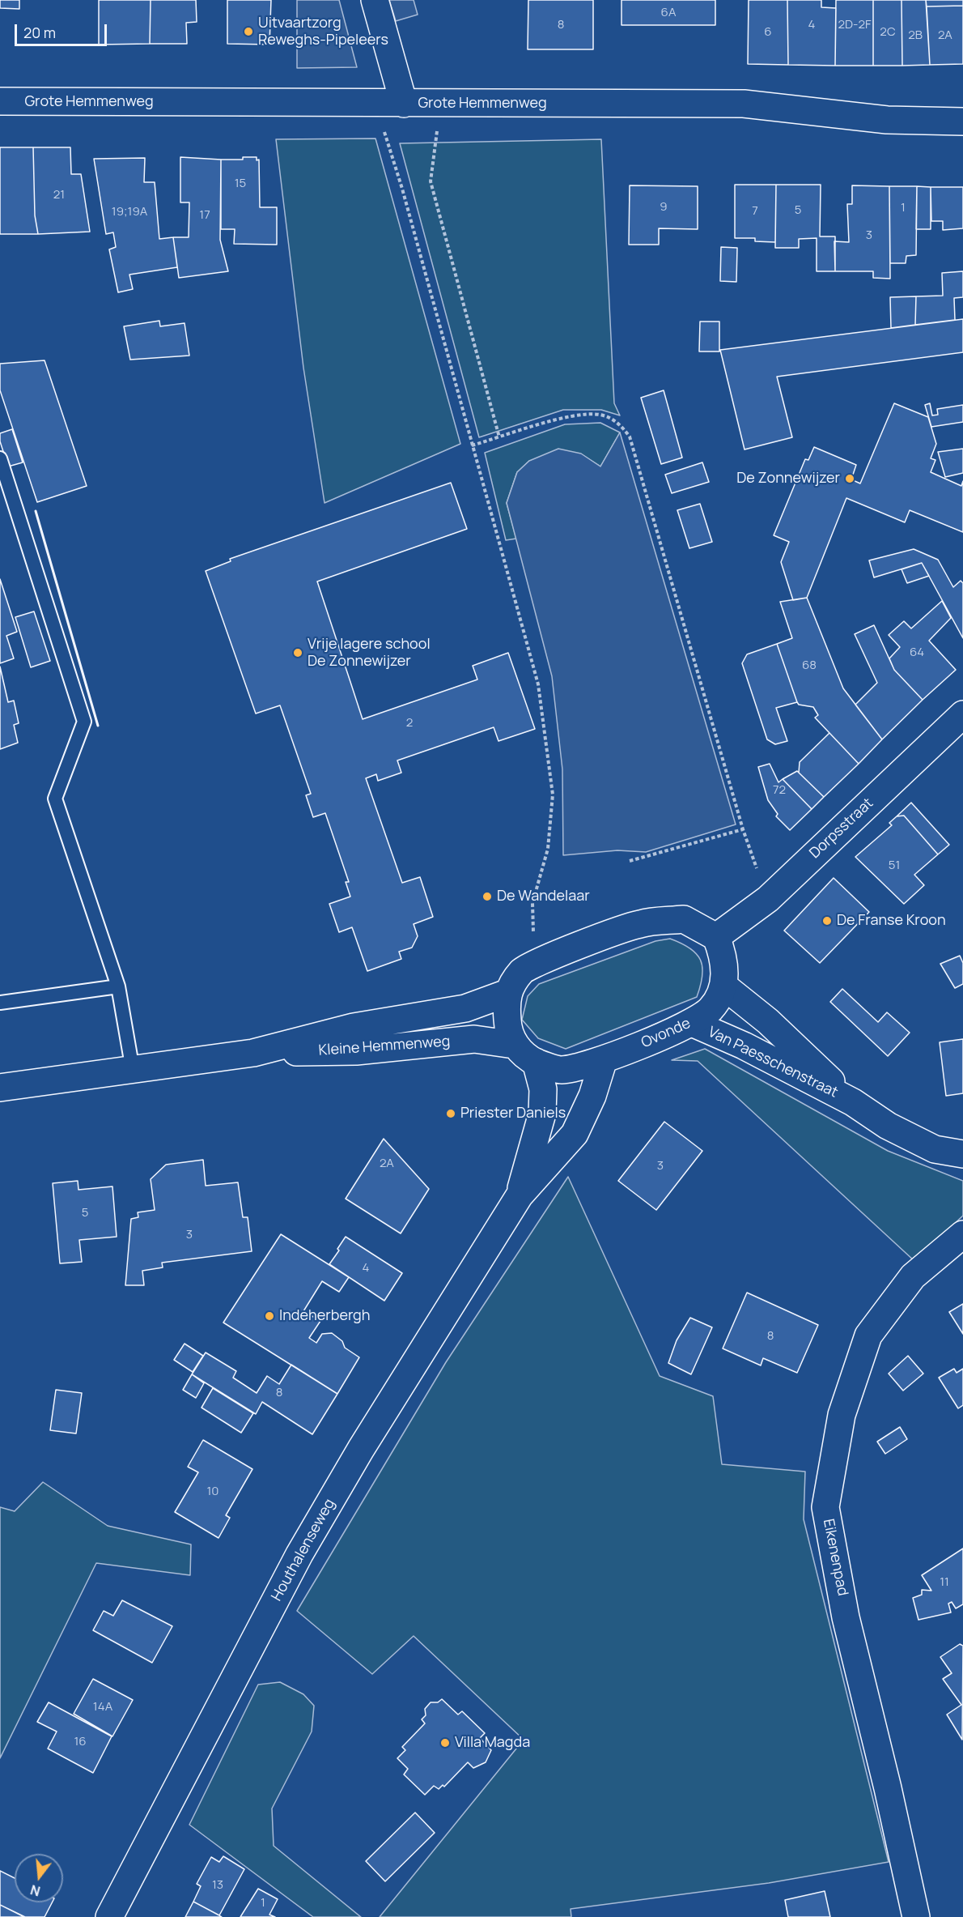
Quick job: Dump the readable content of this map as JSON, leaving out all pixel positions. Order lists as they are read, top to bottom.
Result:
{
  "streets": {
    "street": [
      "Grote Hemmenweg",
      "Dorpsstraat",
      "Ovonde",
      "Kleine Hemmenweg",
      "Van Paesschenstraat",
      "Houthalenseweg",
      "Eikenenpad"
    ]
  },
  "crossings": [
    ["Dorpsstraat", "Ovonde"],
    ["Ovonde", "Kleine Hemmenweg"],
    ["Ovonde", "Van Paesschenstraat"],
    ["Ovonde", "Houthalenseweg"]
  ],
  "places": [
    "Uitvaartzorg Reweghs-Pipeleers",
    "De Zonnewijzer",
    "Vrije lagere school De Zonnewijzer",
    "De Wandelaar",
    "De Franse Kroon",
    "Priester Daniels",
    "Indeherbergh",
    "Villa Magda"
  ],
  "house_numbers": [
    "6A",
    "8",
    "4",
    "2D-2F",
    "6",
    "2C",
    "2B",
    "2A",
    "15",
    "21",
    "9",
    "1",
    "5",
    "7",
    "19;19A",
    "17",
    "3",
    "64",
    "68",
    "2",
    "72",
    "51",
    "2A",
    "3",
    "5",
    "3",
    "4",
    "8",
    "8",
    "10",
    "11",
    "14A",
    "16",
    "13",
    "1"
  ],
  "scale_bar": "20 m",
  "north": "bottom"
}
